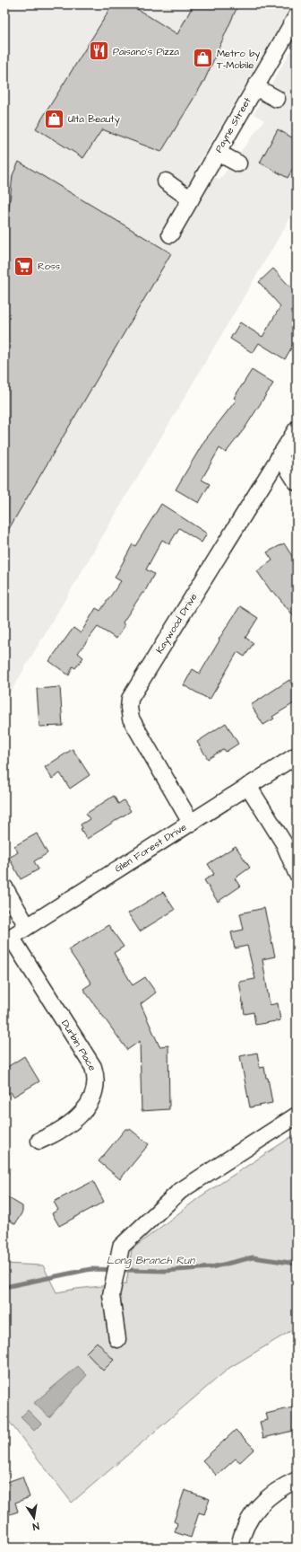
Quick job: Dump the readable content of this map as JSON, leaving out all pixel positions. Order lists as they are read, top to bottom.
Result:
{
  "streets": {
    "street": [
      "Payne Street",
      "Kaywood Drive",
      "Glen Forest Drive",
      "Durbin Place"
    ]
  },
  "crossings": [
    ["Kaywood Drive", "Glen Forest Drive"],
    ["Glen Forest Drive", "Durbin Place"]
  ],
  "water": ["Long Branch Run"],
  "places": {
    "restaurant": ["Paisano's Pizza"],
    "shop": ["Metro by T-Mobile", "Ulta Beauty"],
    "supermarket": ["Ross"]
  },
  "north": "bottom"
}
